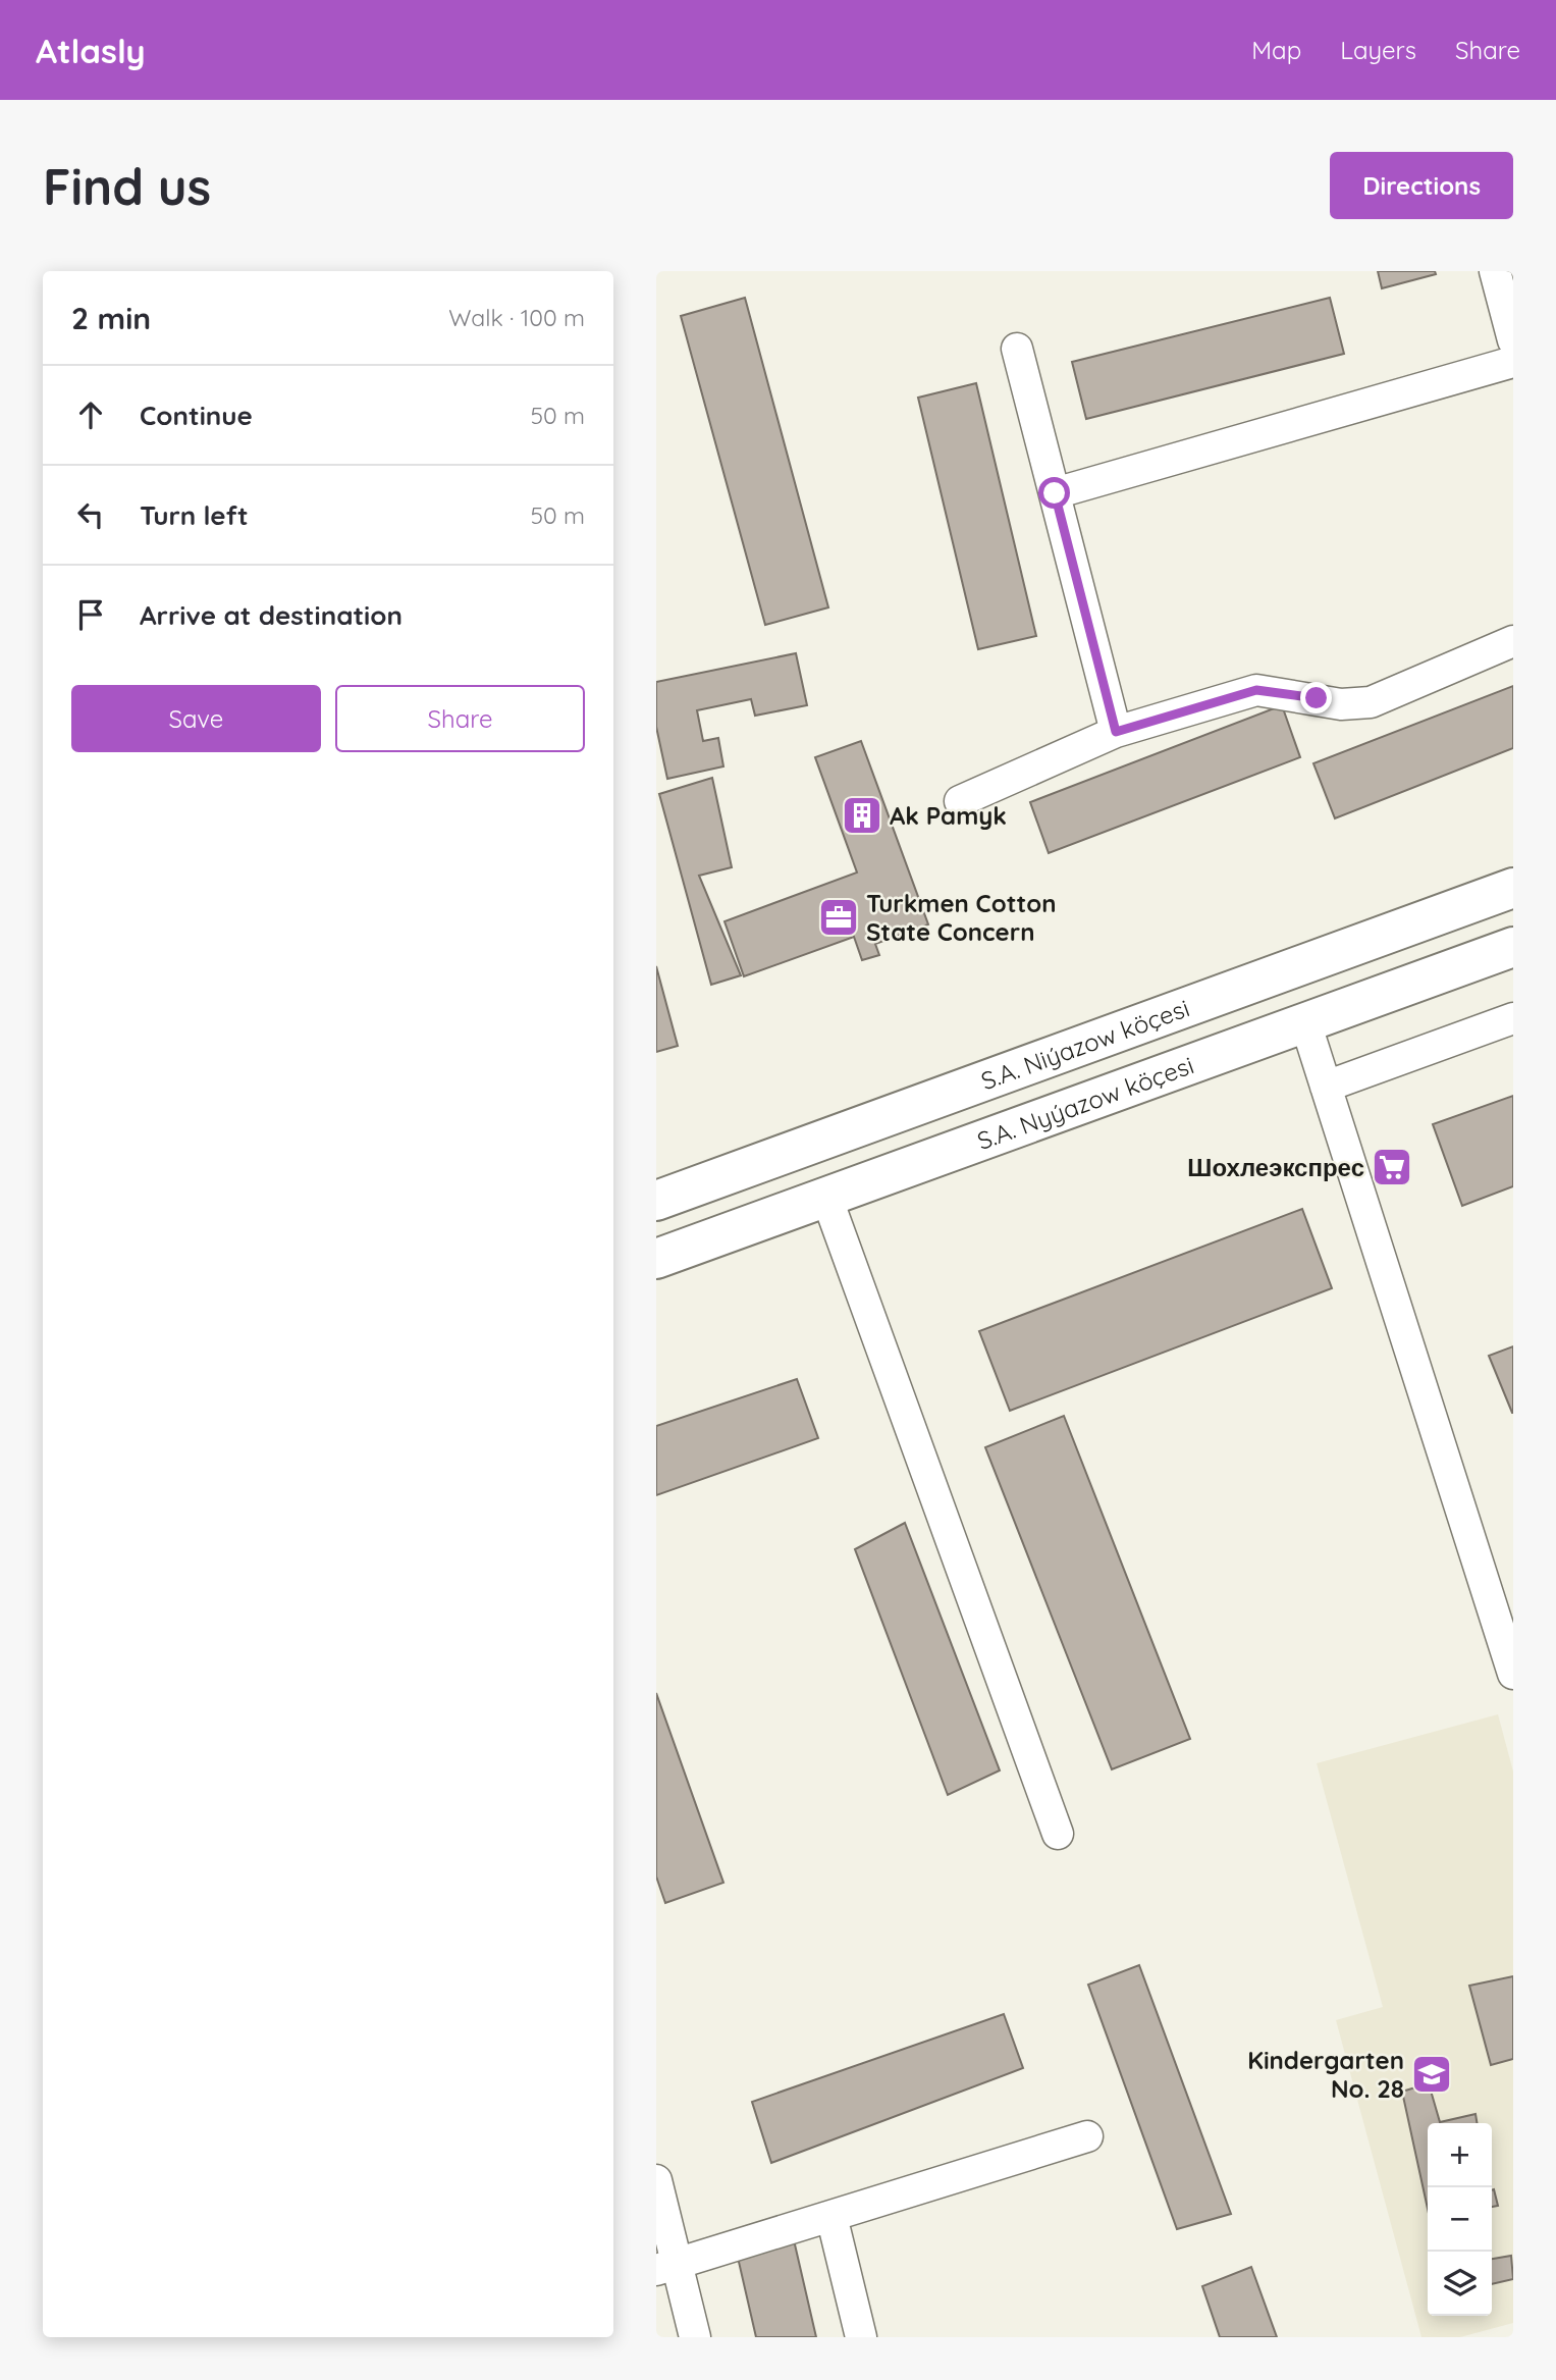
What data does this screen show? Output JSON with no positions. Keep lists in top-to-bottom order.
{
  "streets": {
    "main road": ["S.A. Niýazow köçesi", "S.A. Nyýazow köçesi"]
  },
  "places": {
    "building": ["Ak Pamyk"],
    "office": ["Turkmen Cotton State Concern"],
    "supermarket": ["Шохлеэкспрес"],
    "school or university": ["Kindergarten No. 28"]
  },
  "page": {
    "header": "Atlasly",
    "nav": ["Map", "Layers", "Share"],
    "buttons": [
      "Directions",
      ["Save", "Share"]
    ],
    "title": "Find us",
    "heading": ["2 min", "Walk · 100 m"],
    "list": [
      ["Continue", "50 m"],
      ["Turn left", "50 m"],
      "Arrive at destination"
    ],
    "map_buttons": ["+", "−"]
  }
}
